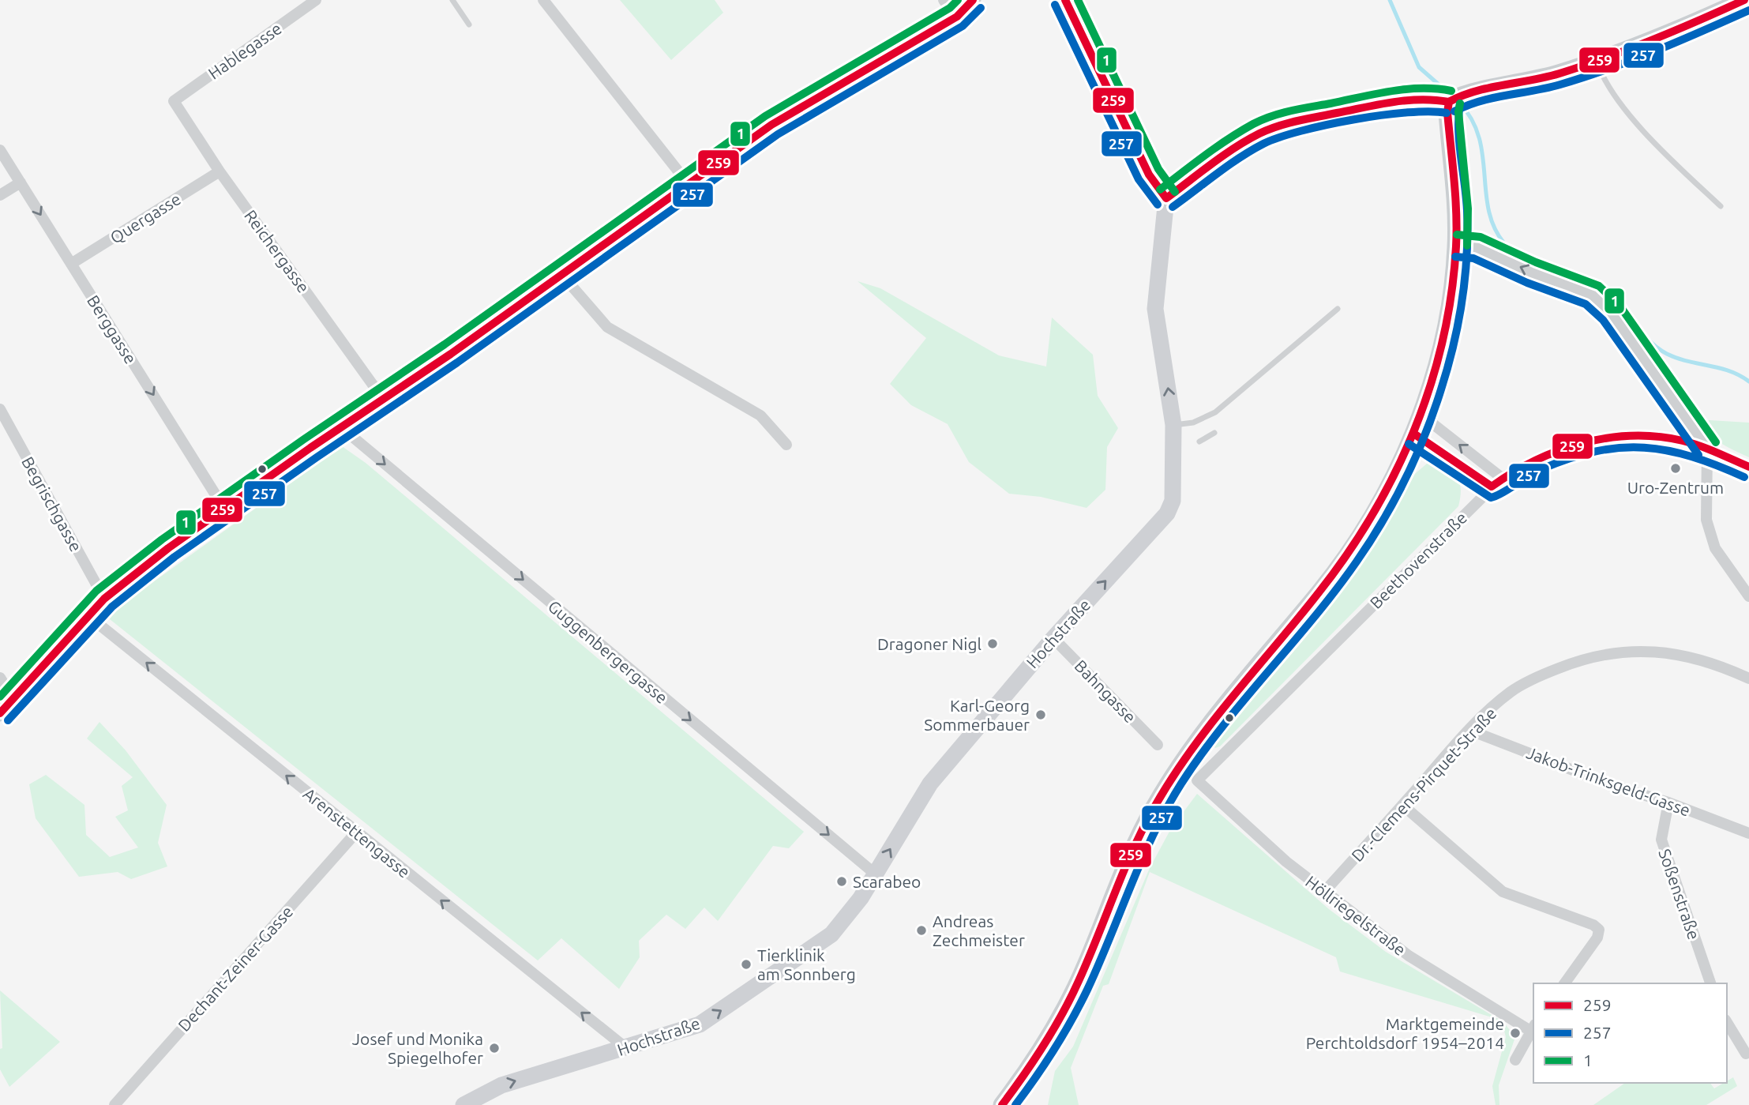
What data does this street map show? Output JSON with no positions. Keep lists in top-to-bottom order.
{
  "streets": {
    "main road": ["Hochstraße"],
    "street": [
      "Hablegasse",
      "Quergasse",
      "Reichergasse",
      "Berggasse",
      "Begrischgasse",
      "Beethovenstraße",
      "Guggenbergergasse",
      "Bahngasse",
      "Jakob-Trinksgeld-Gasse",
      "Dr.-Clemens-Pirquet-Straße",
      "Arenstettengasse",
      "Soßenstraße",
      "Höllriegelstraße",
      "Dechant-Zeiner-Gasse"
    ]
  },
  "crossings": [
    ["Hablegasse", "Reichergasse"],
    ["Quergasse", "Reichergasse"],
    ["Quergasse", "Berggasse"],
    ["Beethovenstraße", "Höllriegelstraße"],
    ["Hochstraße", "Guggenbergergasse"],
    ["Hochstraße", "Bahngasse"],
    ["Hochstraße", "Arenstettengasse"],
    ["Jakob-Trinksgeld-Gasse", "Dr.-Clemens-Pirquet-Straße"],
    ["Jakob-Trinksgeld-Gasse", "Soßenstraße"],
    ["Dr.-Clemens-Pirquet-Straße", "Höllriegelstraße"],
    ["Arenstettengasse", "Dechant-Zeiner-Gasse"]
  ],
  "one_way": [
    "Berggasse",
    "Hochstraße",
    "Guggenbergergasse",
    "Arenstettengasse"
  ],
  "places": [
    "Uro-Zentrum",
    "Dragoner Nigl",
    "Karl-Georg Sommerbauer",
    "Scarabeo",
    "Andreas Zechmeister",
    "Tierklinik am Sonnberg",
    "Marktgemeinde Perchtoldsdorf 1954–2014",
    "Josef und Monika Spiegelhofer"
  ],
  "lines": ["transit line 259", "transit line 1", "transit line 257"],
  "legend": ["259", "257", "1"]
}
